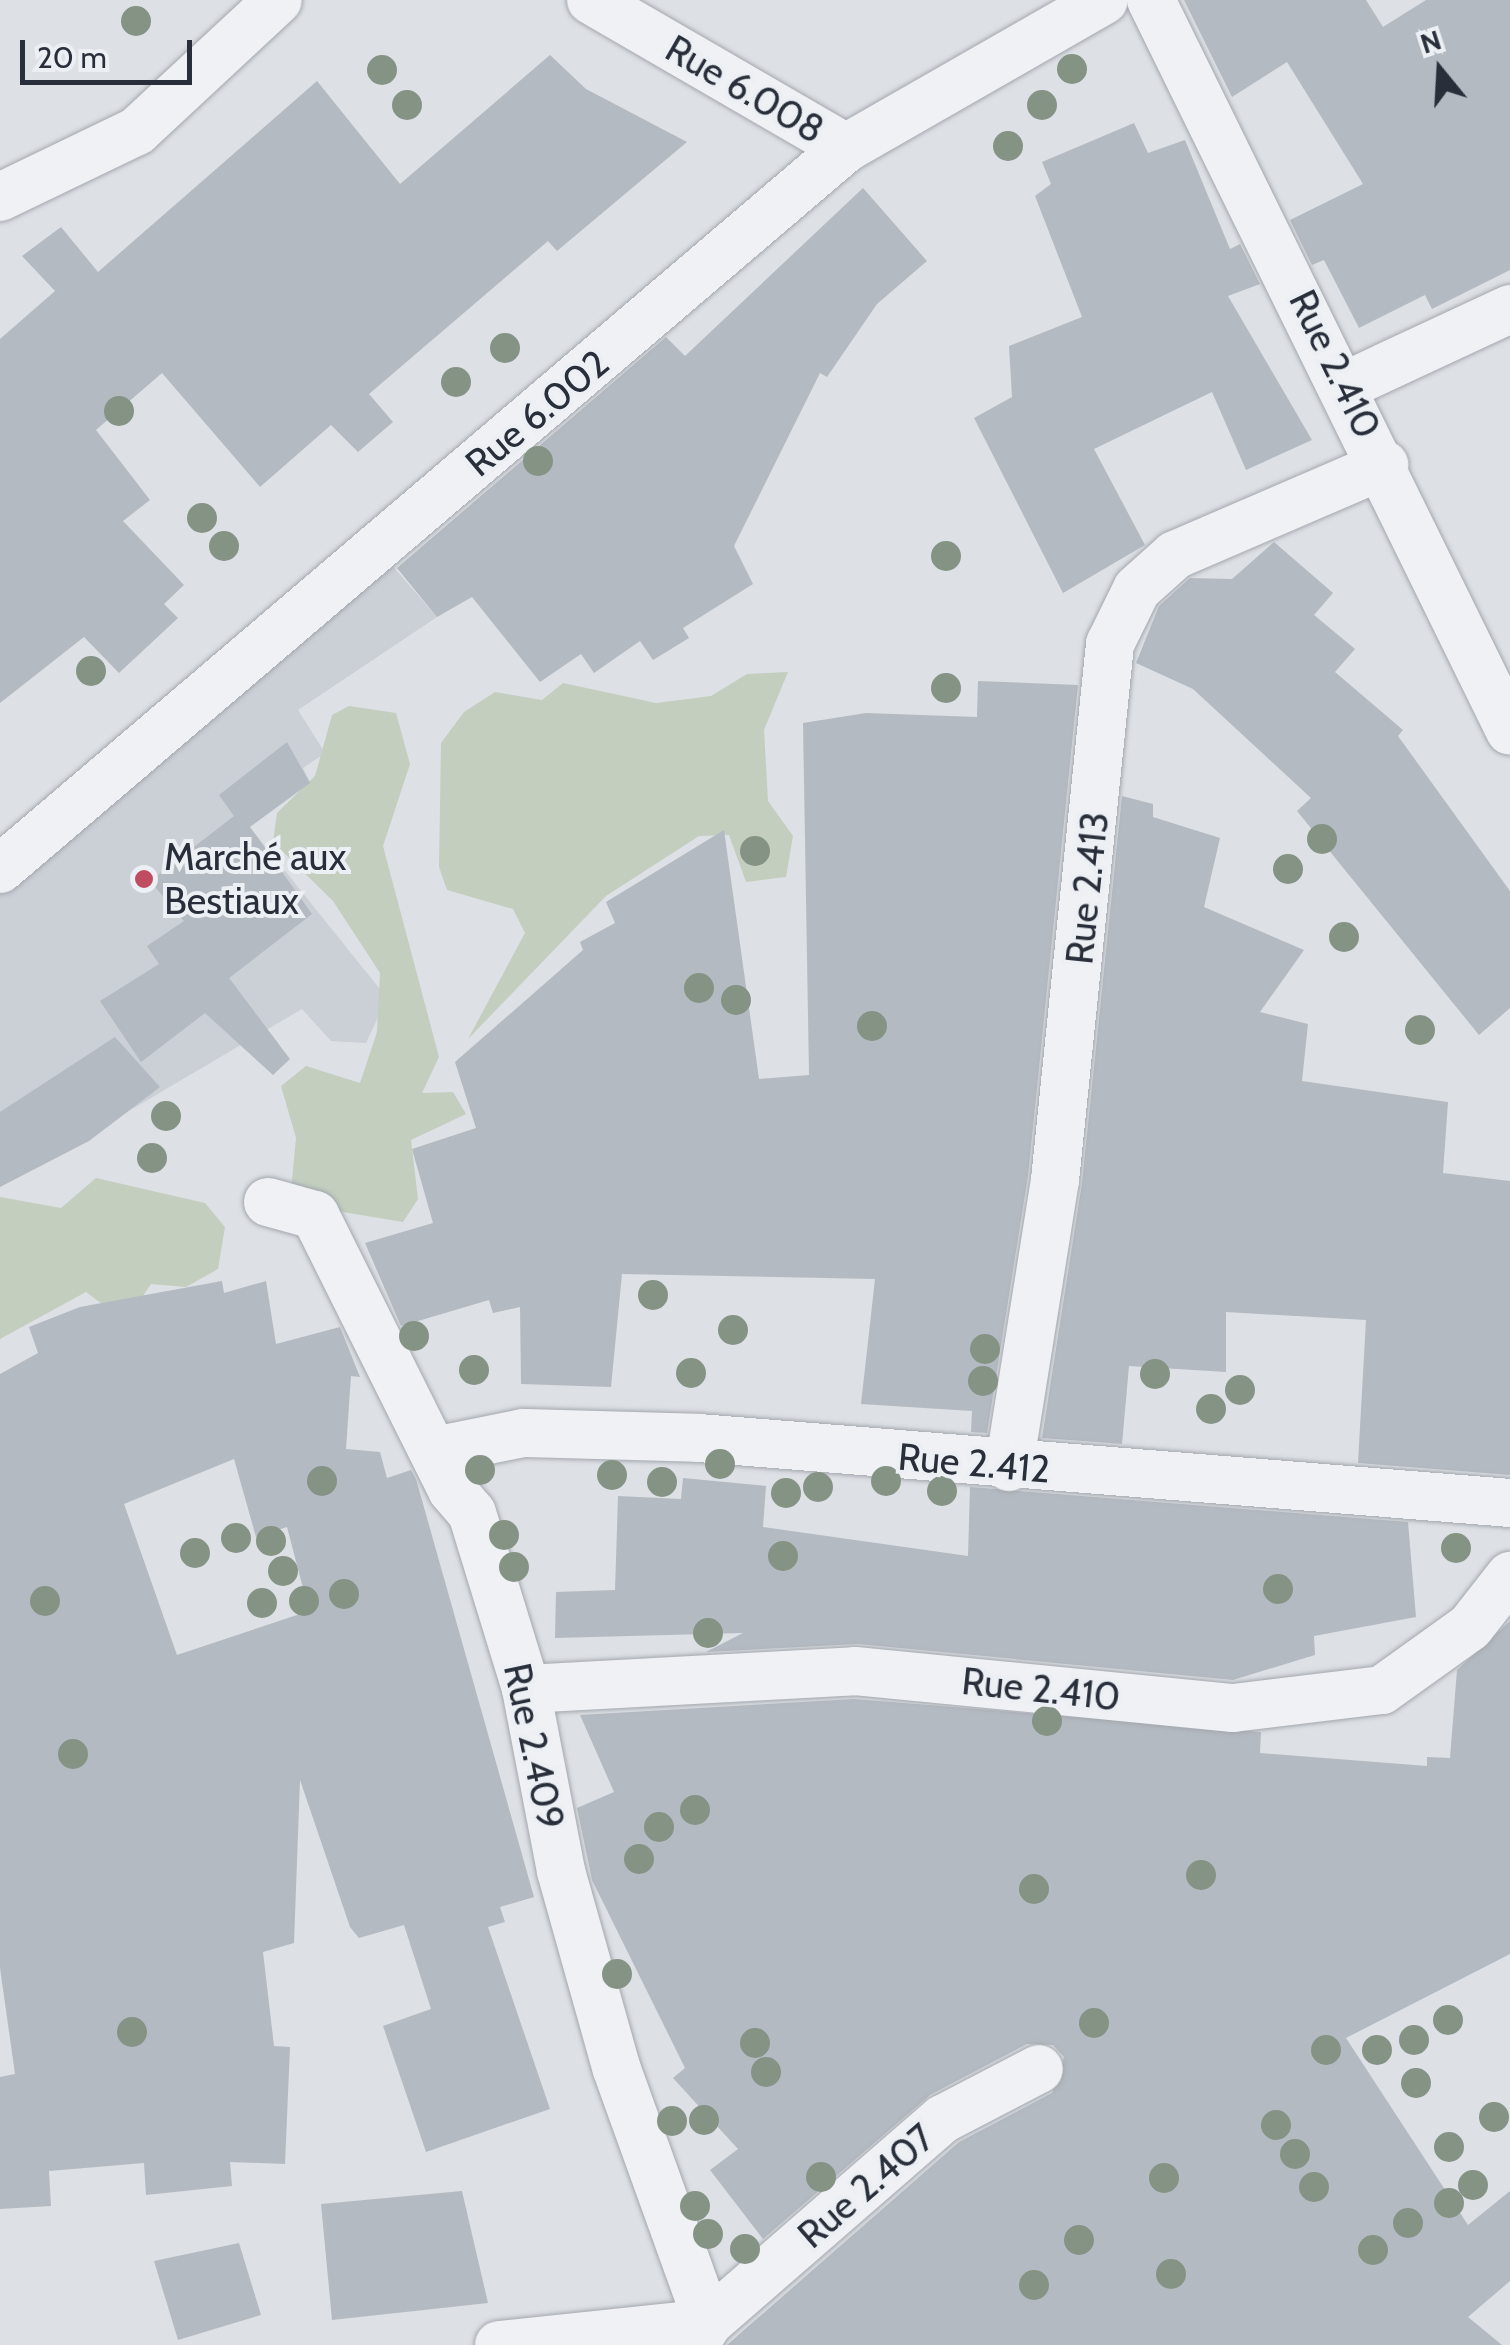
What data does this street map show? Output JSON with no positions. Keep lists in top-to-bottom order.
{
  "streets": {
    "street": [
      "Rue 6.008",
      "Rue 2.410",
      "Rue 6.002",
      "Rue 2.413",
      "Rue 2.412",
      "Rue 2.409",
      "Rue 2.407"
    ]
  },
  "crossings": [
    ["Rue 6.008", "Rue 6.002"],
    ["Rue 2.410", "Rue 2.413"],
    ["Rue 2.410", "Rue 2.409"],
    ["Rue 2.413", "Rue 2.412"],
    ["Rue 2.412", "Rue 2.409"],
    ["Rue 2.409", "Rue 2.407"]
  ],
  "places": ["Marché aux Bestiaux"],
  "scale_bar": "20 m",
  "north": "top"
}
